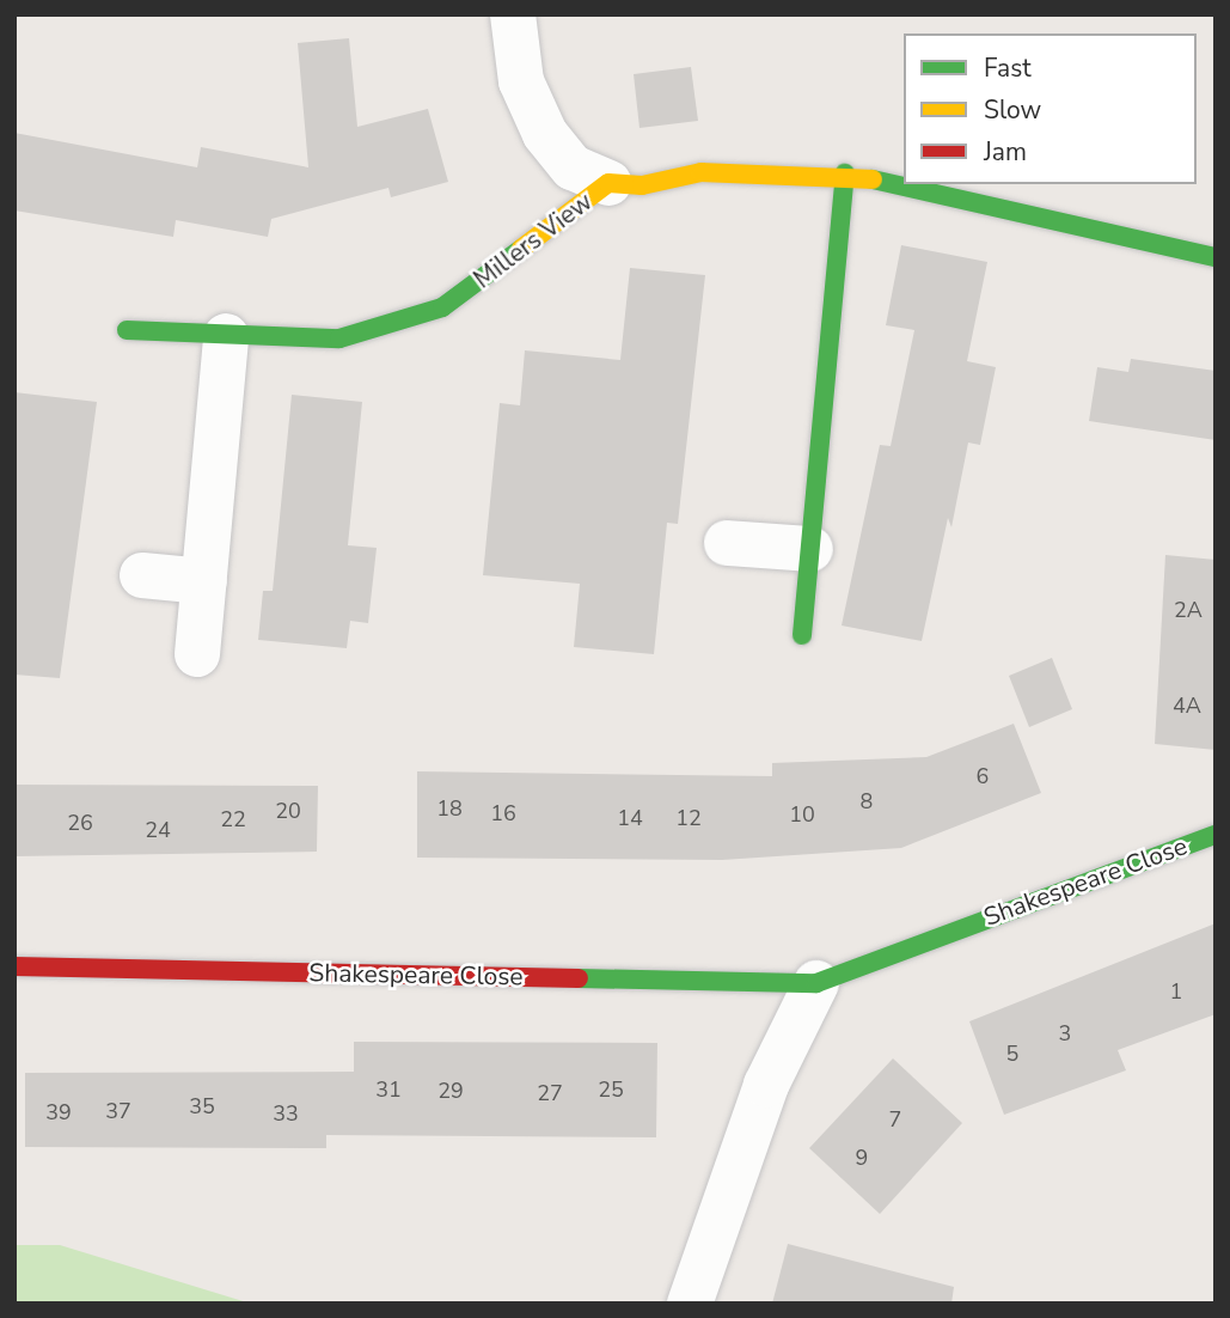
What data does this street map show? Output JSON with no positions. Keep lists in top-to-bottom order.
{
  "streets": {
    "street": ["Millers View", "Shakespeare Close"]
  },
  "house_numbers": [
    "2A",
    "4A",
    "6",
    "8",
    "18",
    "20",
    "16",
    "10",
    "14",
    "12",
    "22",
    "26",
    "24",
    "1",
    "3",
    "5",
    "31",
    "25",
    "29",
    "27",
    "35",
    "37",
    "39",
    "33",
    "7",
    "9"
  ],
  "legend": ["Fast", "Slow", "Jam"]
}
